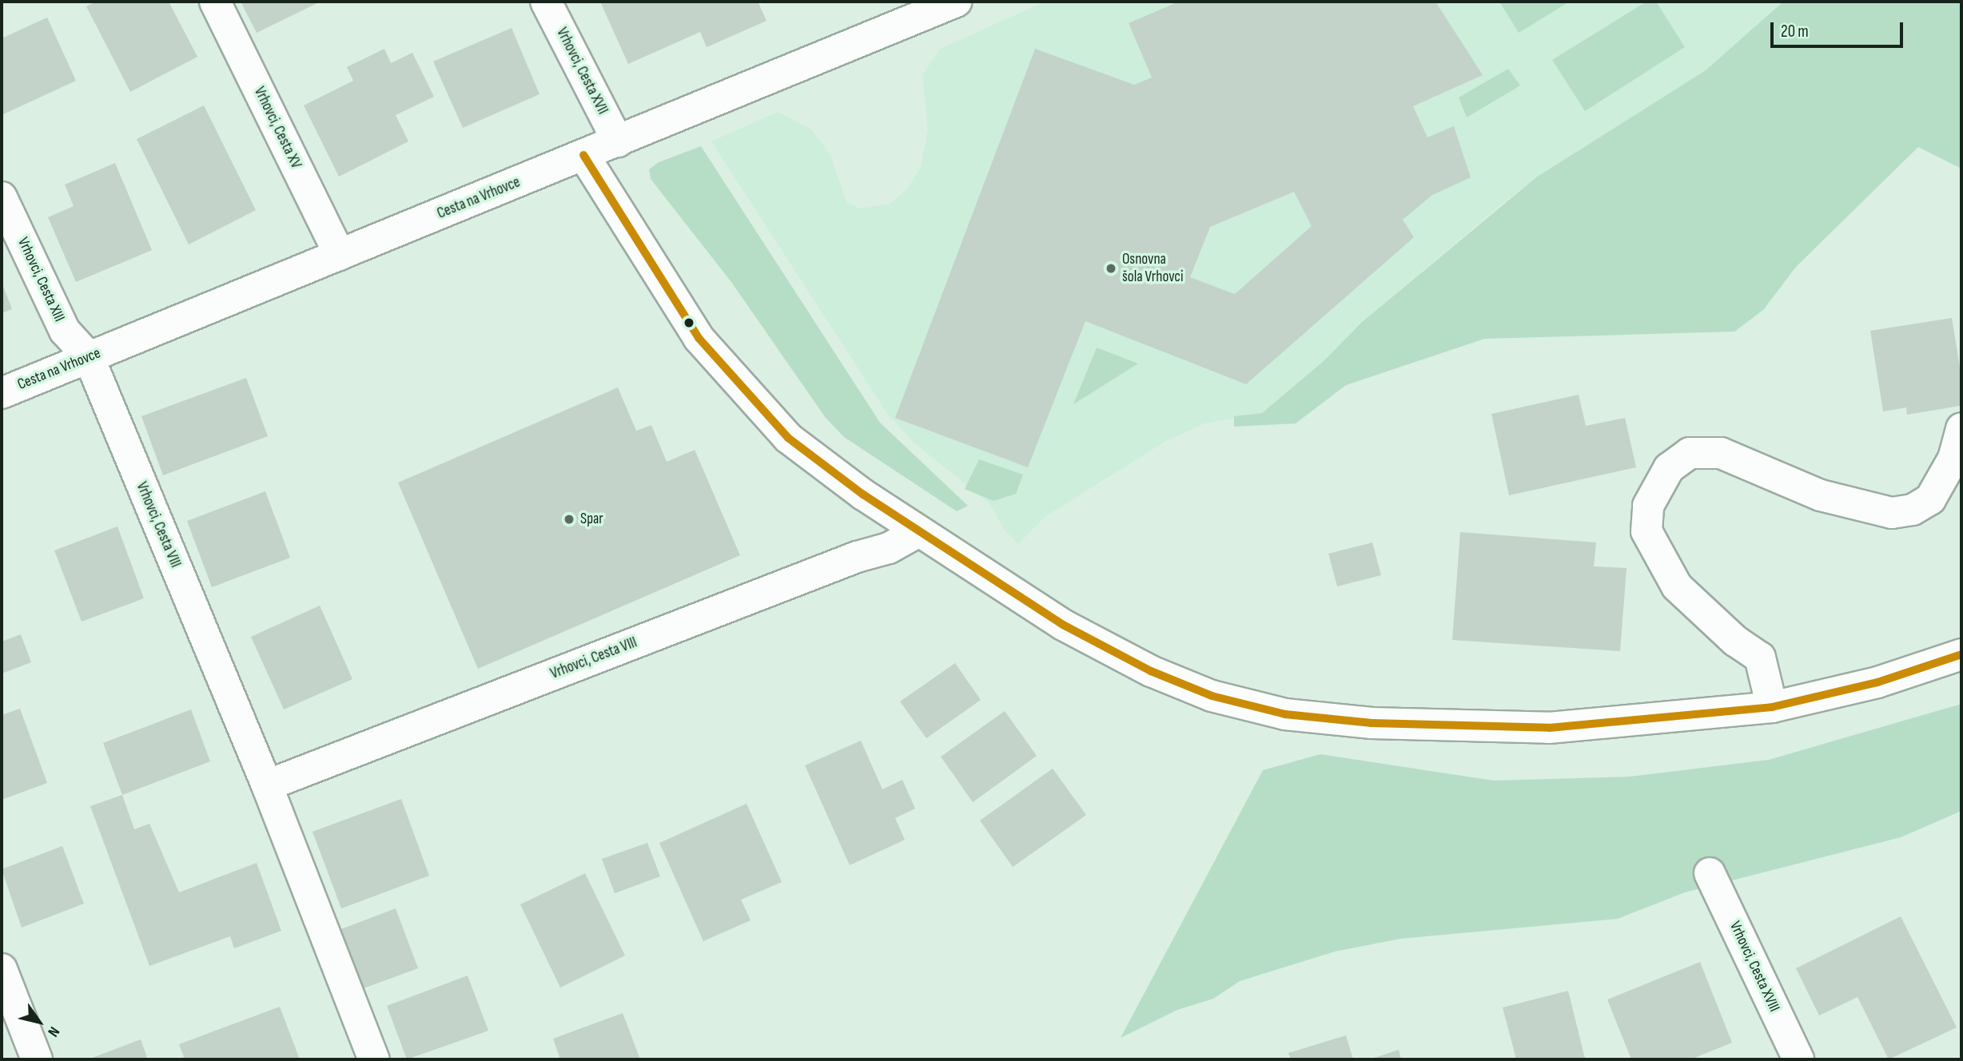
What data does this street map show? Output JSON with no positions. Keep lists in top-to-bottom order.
{
  "streets": {
    "street": [
      "Vrhovci, Cesta XVII",
      "Vrhovci, Cesta XV",
      "Cesta na Vrhovce",
      "Vrhovci, Cesta XIII",
      "Vrhovci, Cesta VIII",
      "Vrhovci, Cesta XVIII"
    ]
  },
  "crossings": [
    ["Vrhovci, Cesta XVII", "Cesta na Vrhovce"],
    ["Vrhovci, Cesta XV", "Cesta na Vrhovce"],
    ["Cesta na Vrhovce", "Vrhovci, Cesta XIII"],
    ["Cesta na Vrhovce", "Vrhovci, Cesta VIII"],
    ["Vrhovci, Cesta XIII", "Vrhovci, Cesta VIII"]
  ],
  "places": ["Osnovna šola Vrhovci", "Spar"],
  "scale_bar": "20 m",
  "north": "bottom right"
}
